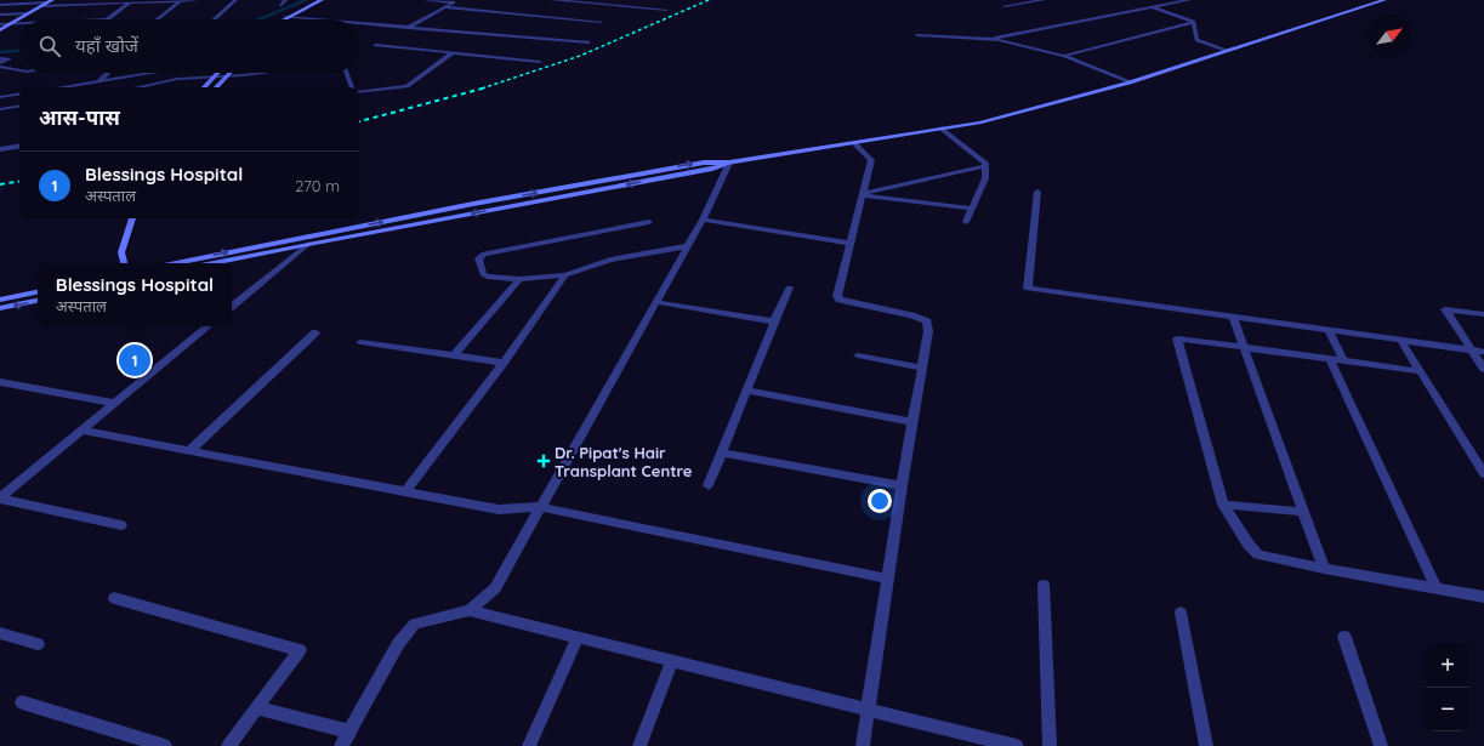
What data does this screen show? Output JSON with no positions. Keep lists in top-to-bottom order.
{
  "places": {
    "health": ["Dr. Pipat's Hair Transplant Centre"]
  },
  "north": "top right",
  "page": {
    "search": "यहाँ खोजें",
    "heading": "आस-पास",
    "list": [
      {
        "mark": "1",
        "name": "Blessings Hospital",
        "note": "अस्पताल",
        "value": "270 m"
      }
    ],
    "popup": ["Blessings Hospital", "अस्पताल"],
    "pins": "1",
    "map_buttons": ["+", "−"]
  }
}
